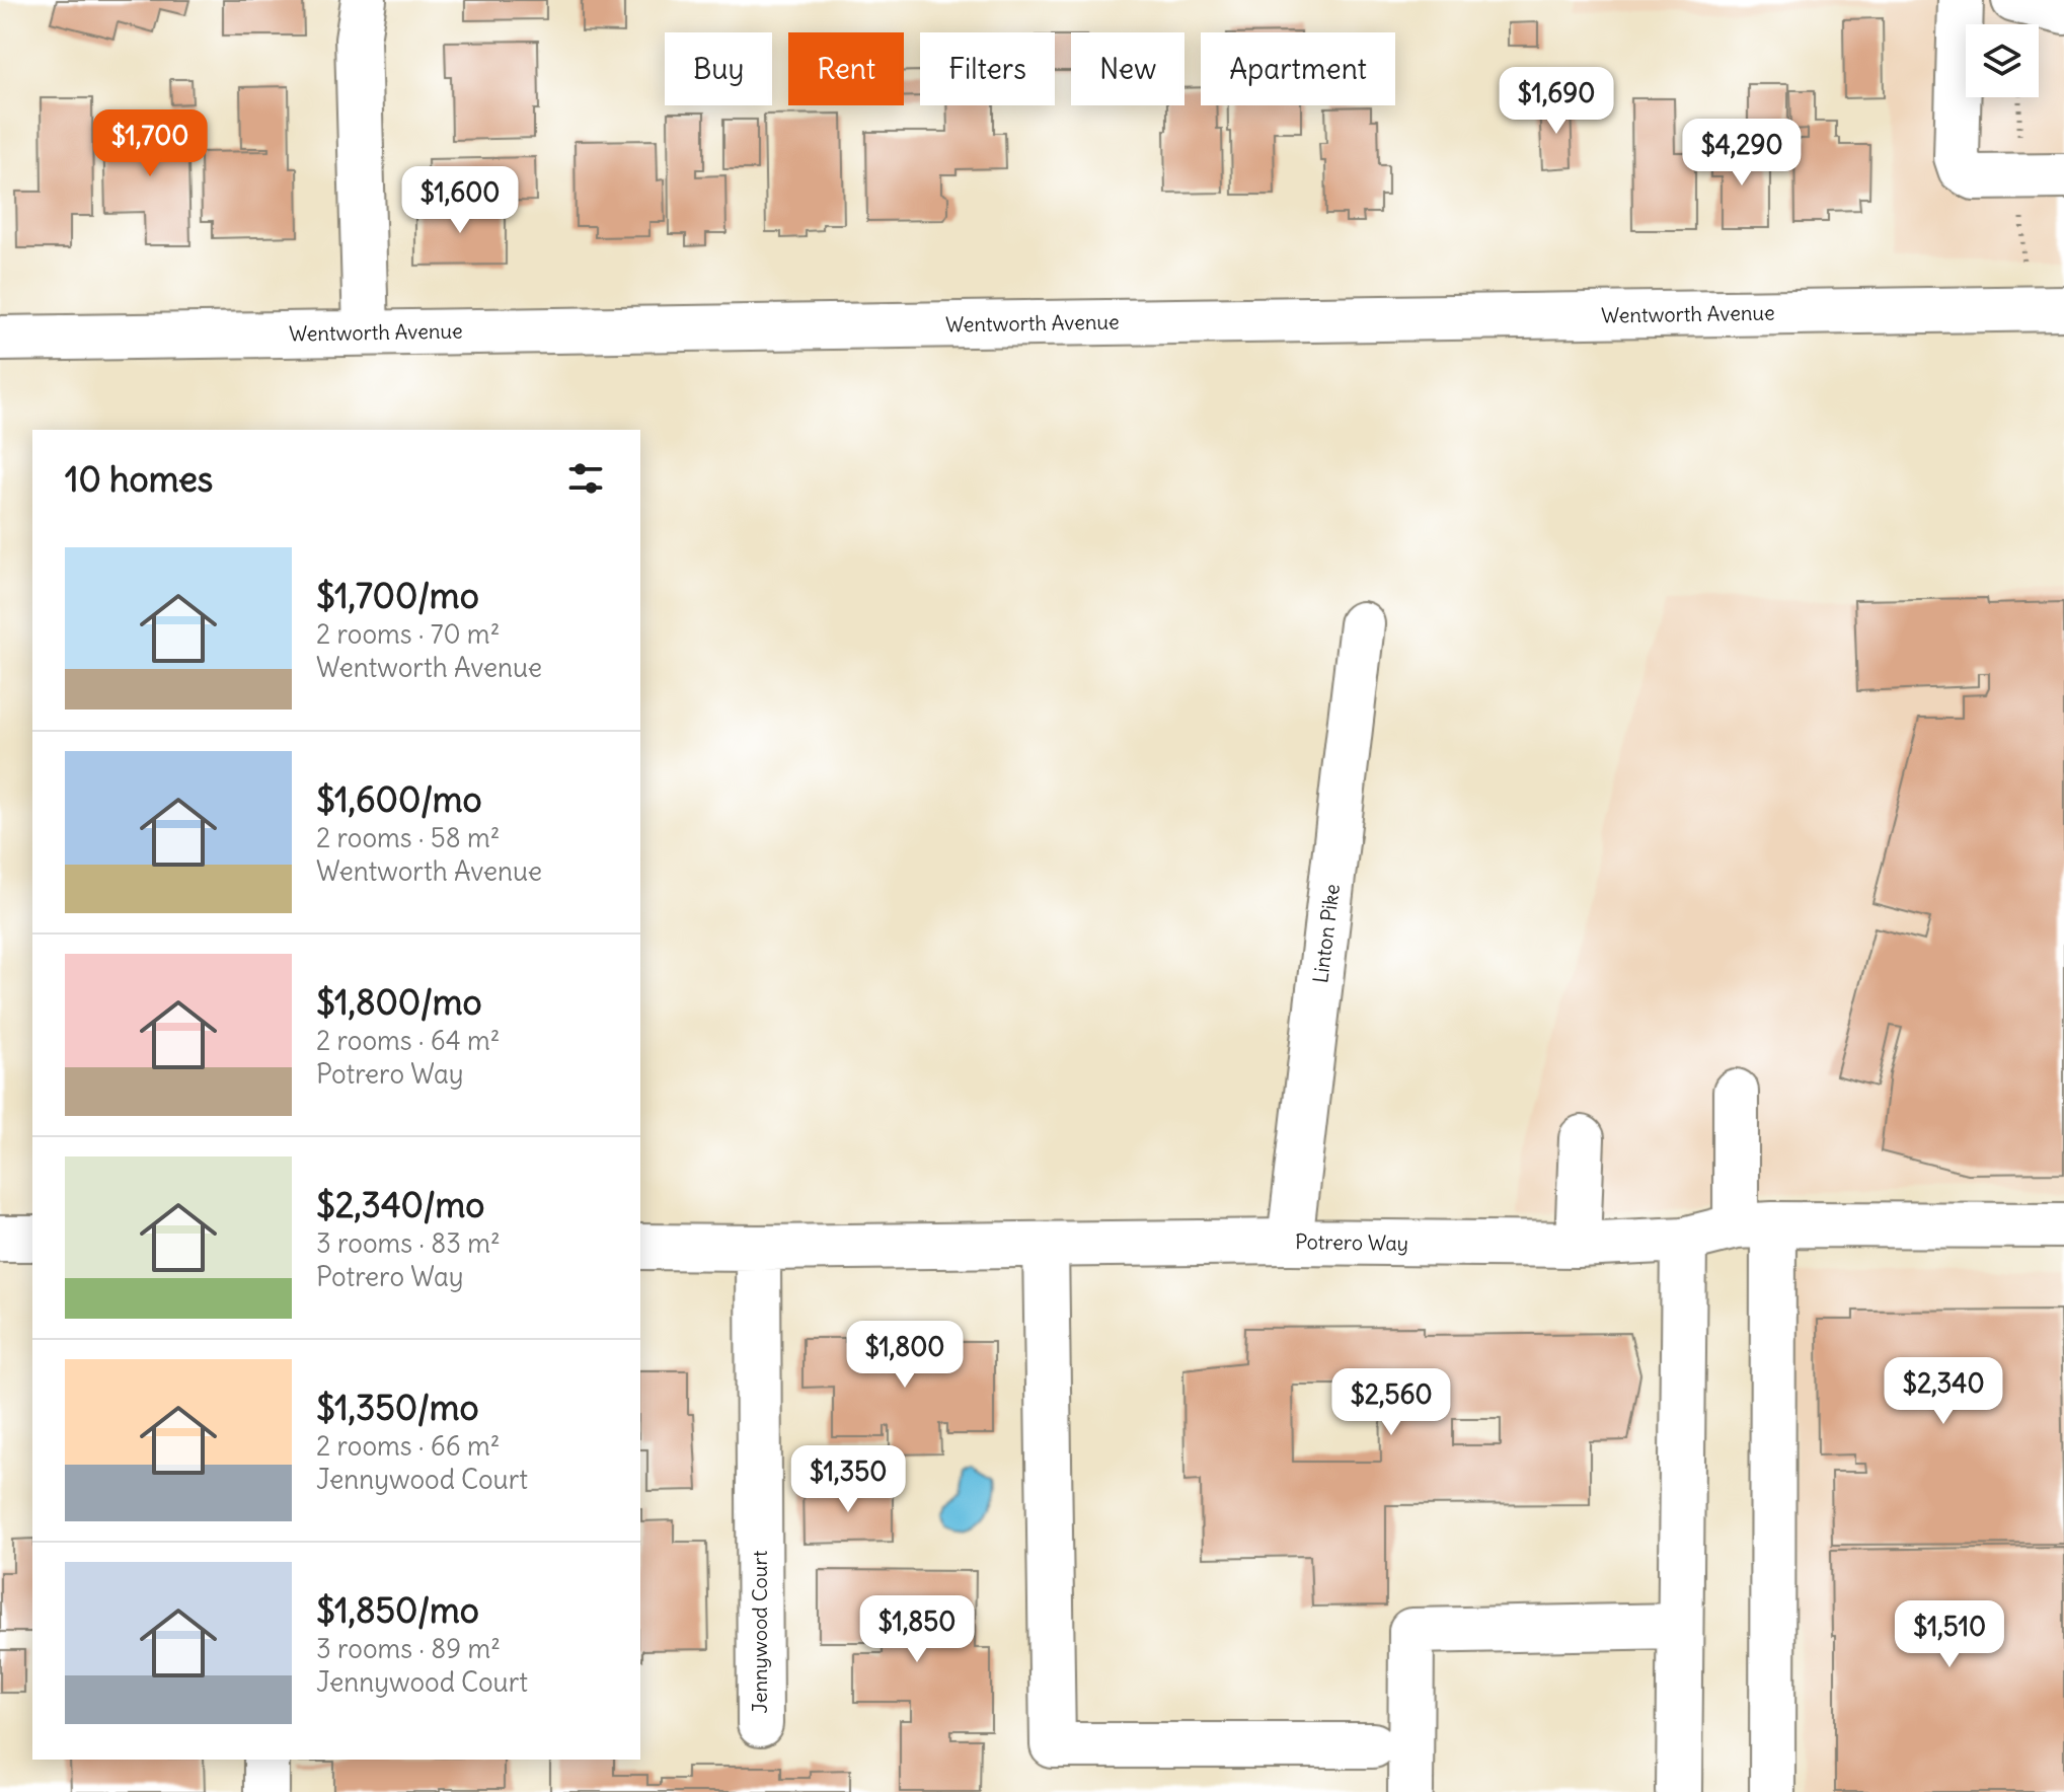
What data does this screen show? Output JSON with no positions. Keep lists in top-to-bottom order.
{
  "streets": {
    "street": [
      "Wentworth Avenue",
      "Linton Pike",
      "Potrero Way",
      "Jennywood Court"
    ]
  },
  "crossings": [
    ["Linton Pike", "Potrero Way"],
    ["Potrero Way", "Jennywood Court"]
  ],
  "page": {
    "chip": [
      "Buy",
      "Rent",
      "Filters",
      "New",
      "Apartment"
    ],
    "price": [
      "$1,690",
      "$1,700",
      "$4,290",
      "$1,600",
      "$1,800",
      "$2,340",
      "$2,560",
      "$1,350",
      "$1,850",
      "$1,510"
    ],
    "heading": "10 homes",
    "list": [
      {
        "name": "$1,700/mo",
        "note": "2 rooms · 70 m² · Wentworth Avenue"
      },
      {
        "name": "$1,600/mo",
        "note": "2 rooms · 58 m² · Wentworth Avenue"
      },
      {
        "name": "$1,800/mo",
        "note": "2 rooms · 64 m² · Potrero Way"
      },
      {
        "name": "$2,340/mo",
        "note": "3 rooms · 83 m² · Potrero Way"
      },
      {
        "name": "$1,350/mo",
        "note": "2 rooms · 66 m² · Jennywood Court"
      },
      {
        "name": "$1,850/mo",
        "note": "3 rooms · 89 m² · Jennywood Court"
      }
    ]
  }
}
